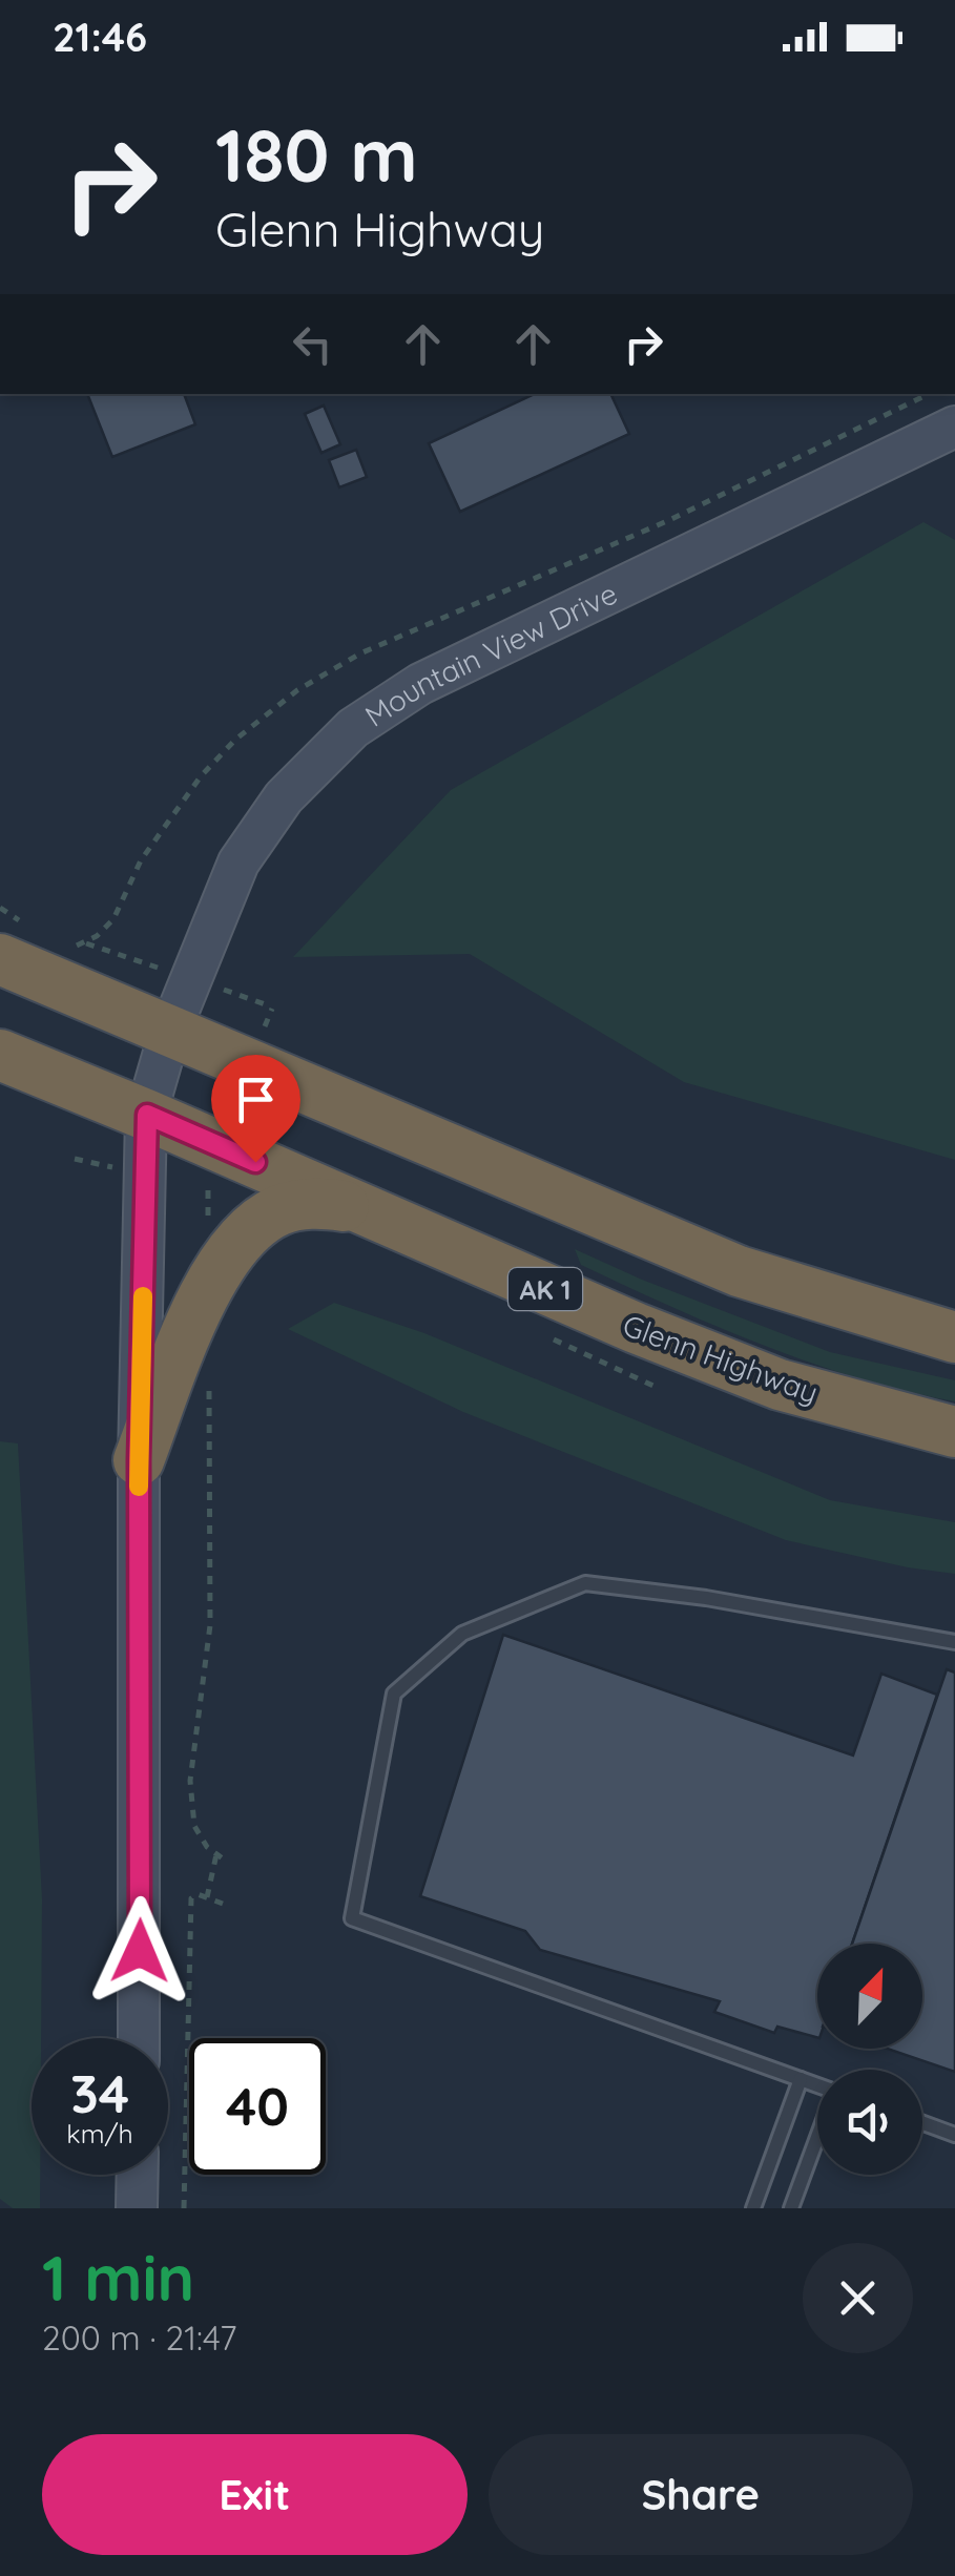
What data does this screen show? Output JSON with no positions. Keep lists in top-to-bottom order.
{
  "streets": {
    "highway": ["AK 1", "Glenn Highway"],
    "street": ["Mountain View Drive"]
  },
  "crossings": [
    ["Mountain View Drive", "AK 1"],
    ["Mountain View Drive", "Glenn Highway"],
    ["AK 1", "Glenn Highway"]
  ],
  "north": "top right",
  "page": {
    "status": "21:46",
    "turn": ["180 m", "Glenn Highway"],
    "speed": "34 km/h",
    "limit": "40",
    "heading": ["1 min", "200 m · 21:47"],
    "buttons": ["Exit", "Share"]
  }
}
